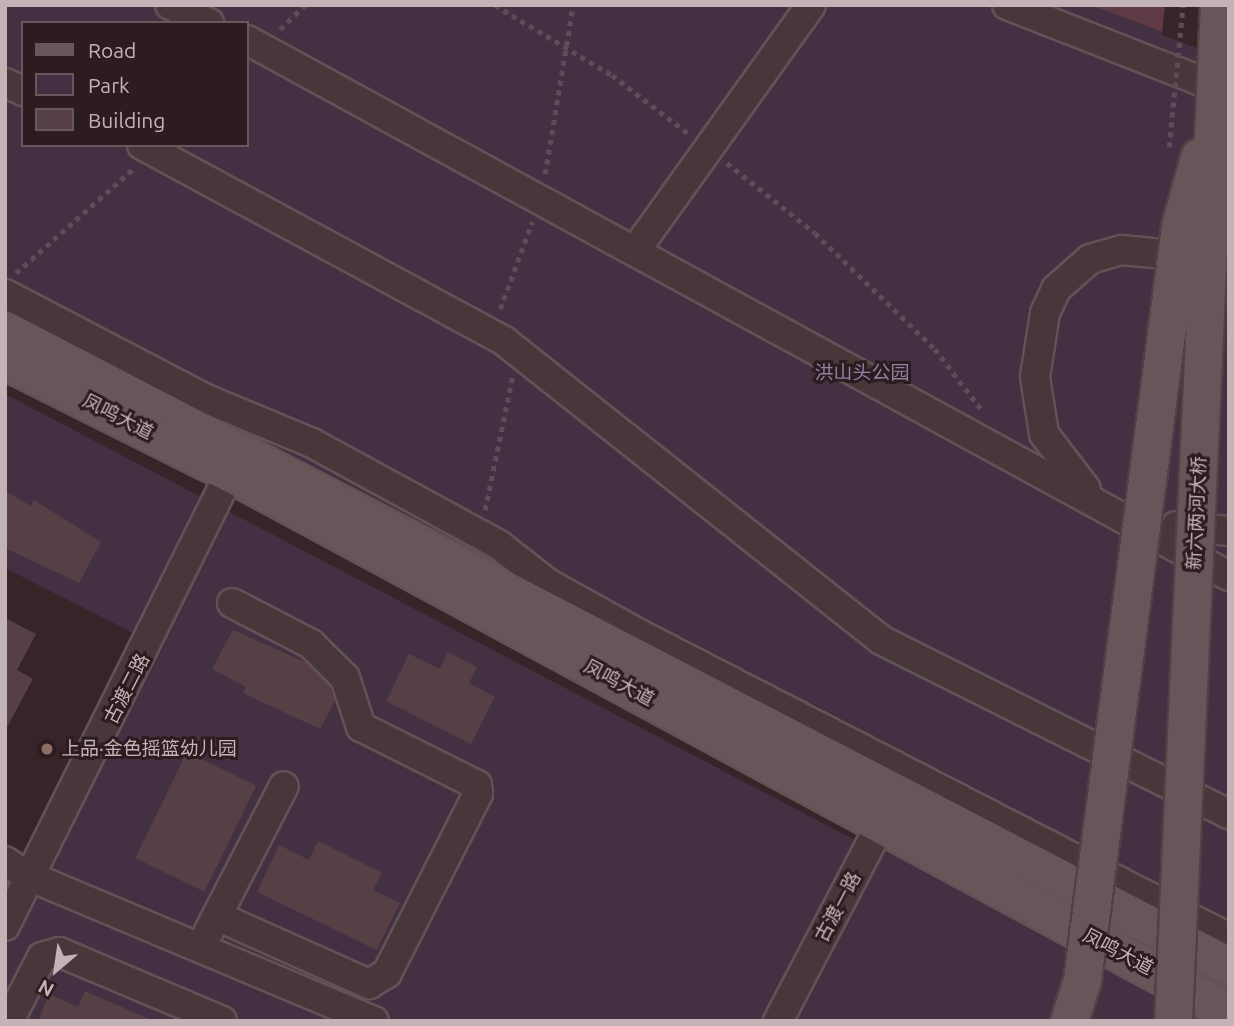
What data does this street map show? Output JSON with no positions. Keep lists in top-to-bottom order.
{
  "streets": {
    "main road": ["凤鸣大道", "新六两河大桥"],
    "street": ["古渡二路", "古渡一路"]
  },
  "crossings": [
    ["凤鸣大道", "古渡二路"],
    ["凤鸣大道", "古渡一路"]
  ],
  "parks": ["洪山头公园"],
  "places": ["上品·金色摇篮幼儿园"],
  "legend": ["Road", "Park", "Building"],
  "north": "bottom left"
}
